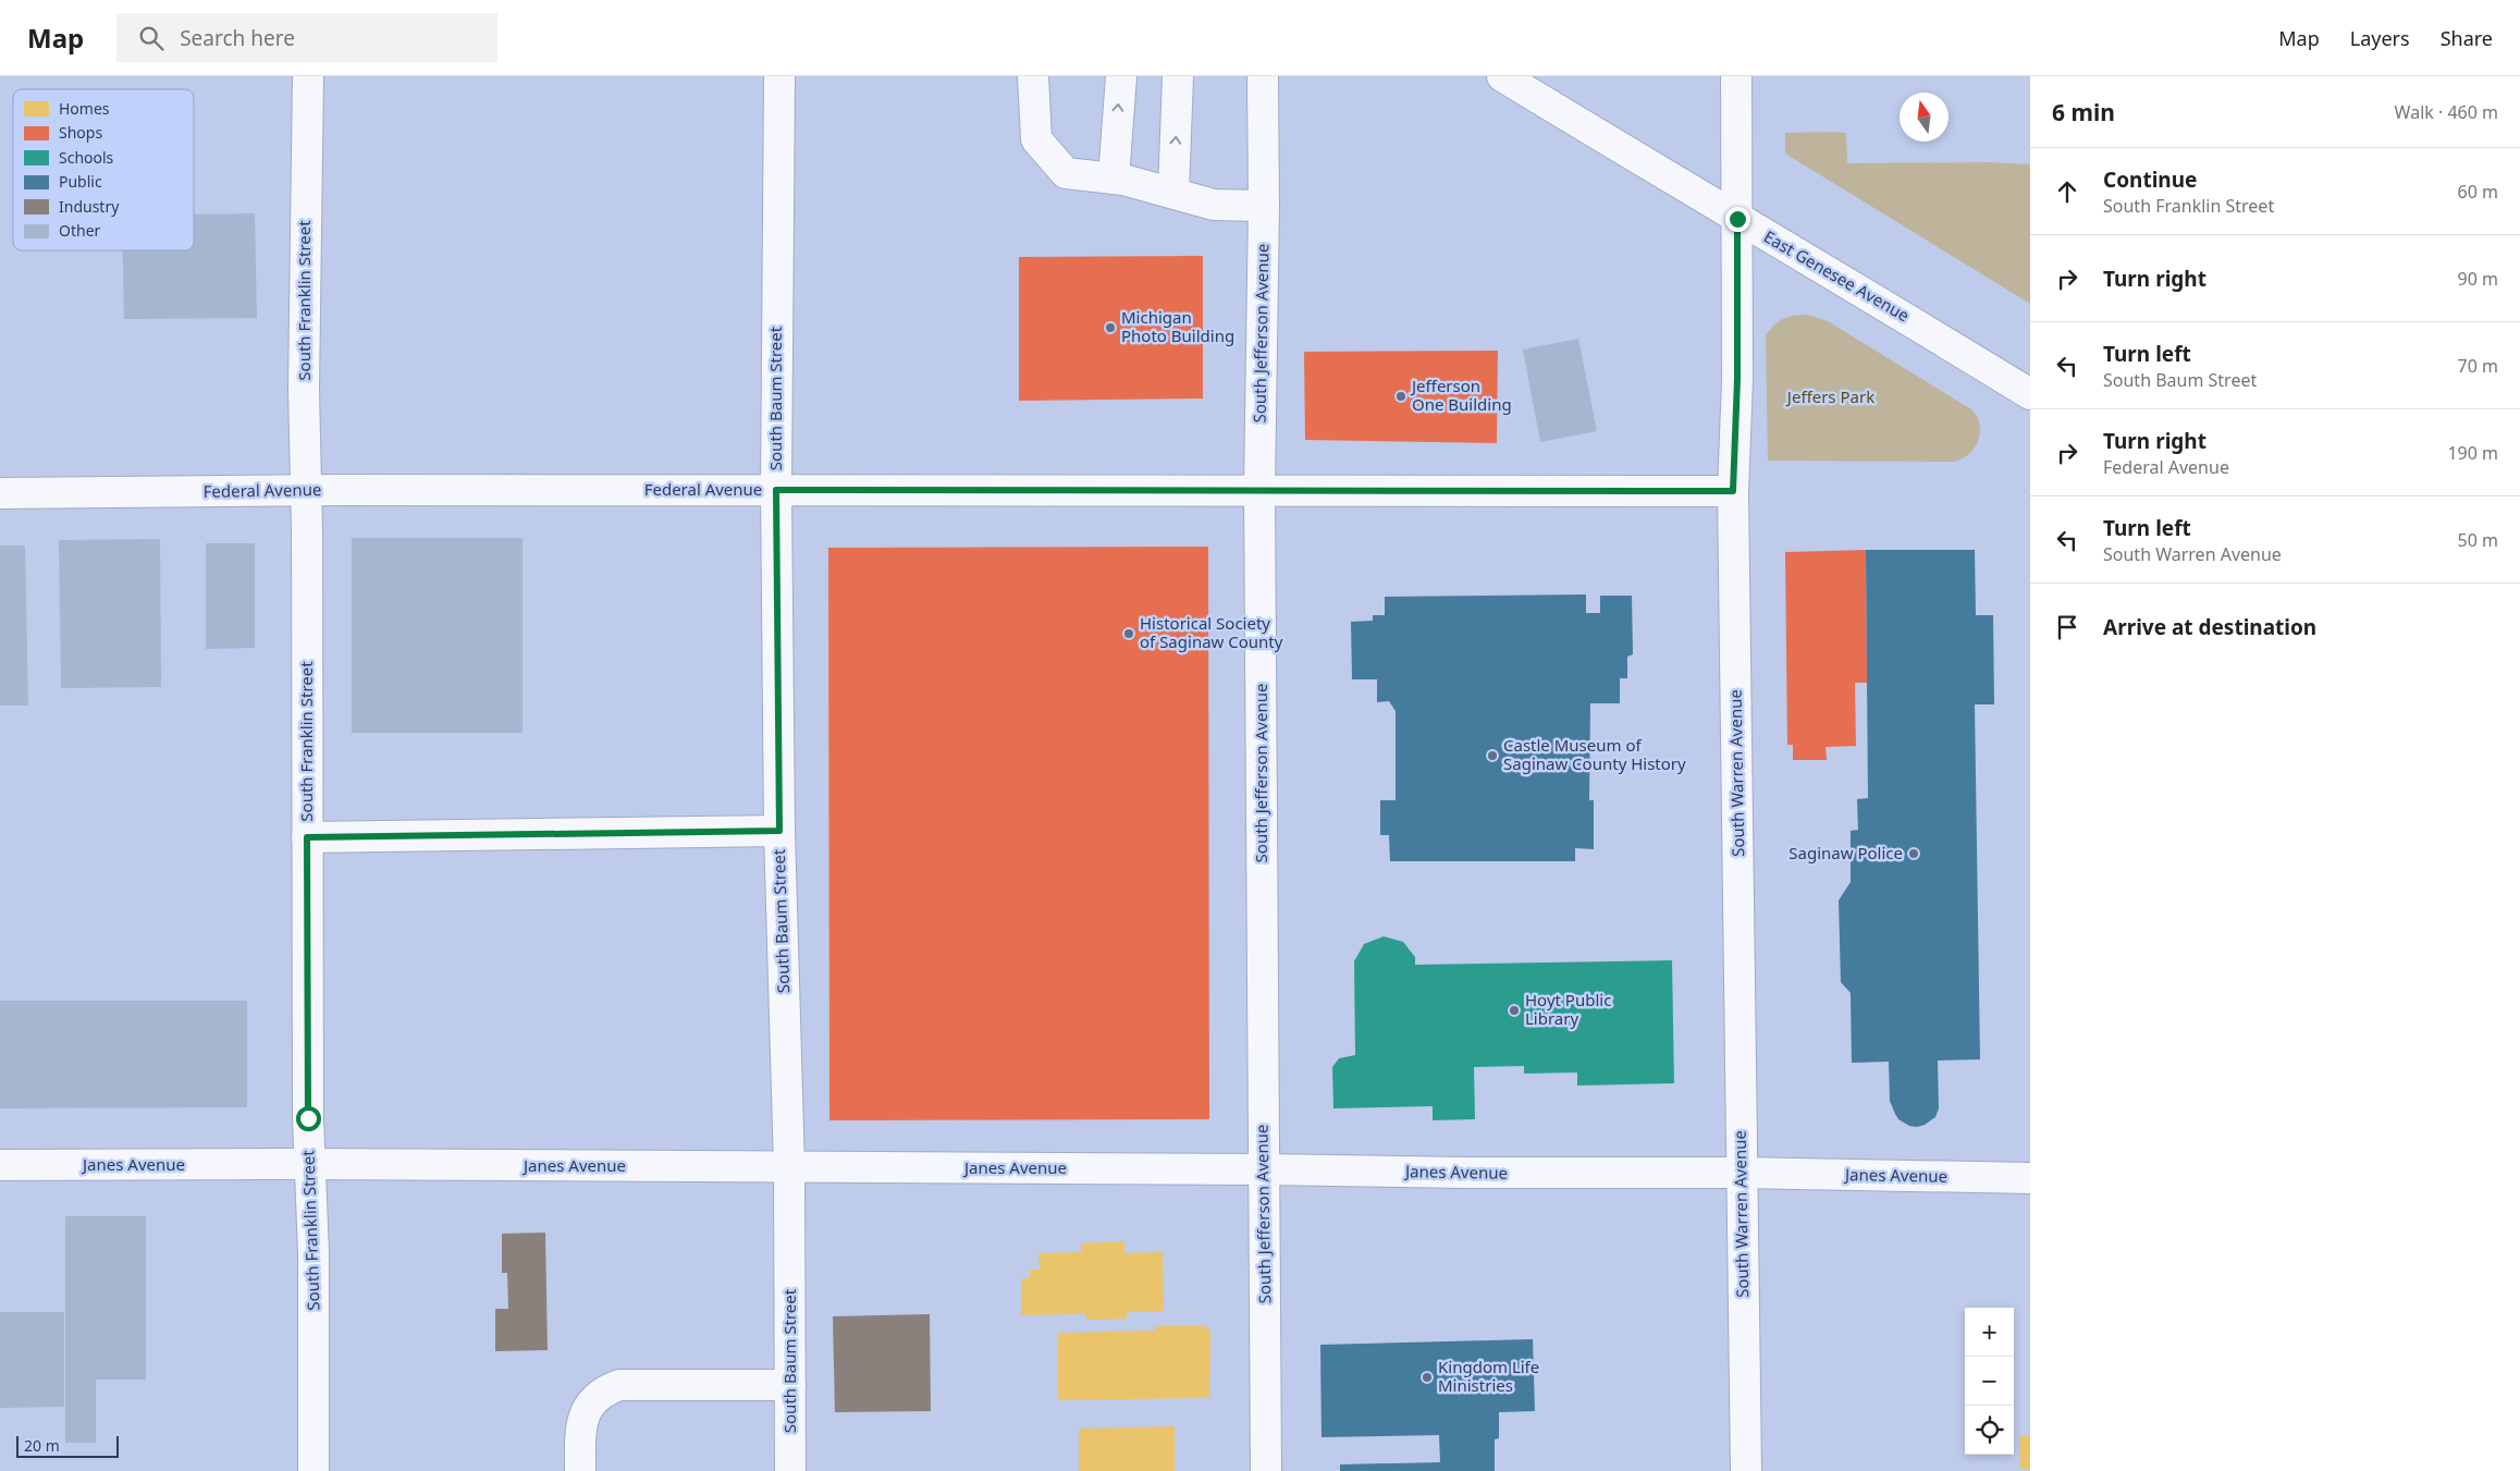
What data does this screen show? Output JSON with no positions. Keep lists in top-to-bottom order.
{
  "streets": {
    "street": [
      "East Genesee Avenue",
      "South Franklin Street",
      "South Jefferson Avenue",
      "South Baum Street",
      "Federal Avenue",
      "South Warren Avenue",
      "Janes Avenue"
    ]
  },
  "crossings": [
    ["East Genesee Avenue", "South Warren Avenue"],
    ["South Franklin Street", "Federal Avenue"],
    ["South Franklin Street", "Janes Avenue"],
    ["South Jefferson Avenue", "Federal Avenue"],
    ["South Jefferson Avenue", "Janes Avenue"],
    ["South Baum Street", "Federal Avenue"],
    ["South Baum Street", "Janes Avenue"],
    ["Federal Avenue", "South Warren Avenue"],
    ["South Warren Avenue", "Janes Avenue"]
  ],
  "parks": ["Jeffers Park"],
  "places": [
    "Michigan Photo Building",
    "Jefferson One Building",
    "Historical Society of Saginaw County",
    "Castle Museum of Saginaw County History",
    "Saginaw Police",
    "Hoyt Public Library",
    "Kingdom Life Ministries"
  ],
  "legend": [
    "Homes",
    "Shops",
    "Schools",
    "Public",
    "Industry",
    "Other"
  ],
  "scale_bar": "20 m",
  "north": "top",
  "page": {
    "header": "Map",
    "search": "Search here",
    "nav": ["Map", "Layers", "Share"],
    "heading": ["6 min", "Walk · 460 m"],
    "list": [
      ["Continue", "South Franklin Street", "60 m"],
      ["Turn right", "90 m"],
      ["Turn left", "South Baum Street", "70 m"],
      ["Turn right", "Federal Avenue", "190 m"],
      ["Turn left", "South Warren Avenue", "50 m"],
      "Arrive at destination"
    ],
    "map_buttons": ["+", "−"],
    "scale": "20 m"
  }
}
